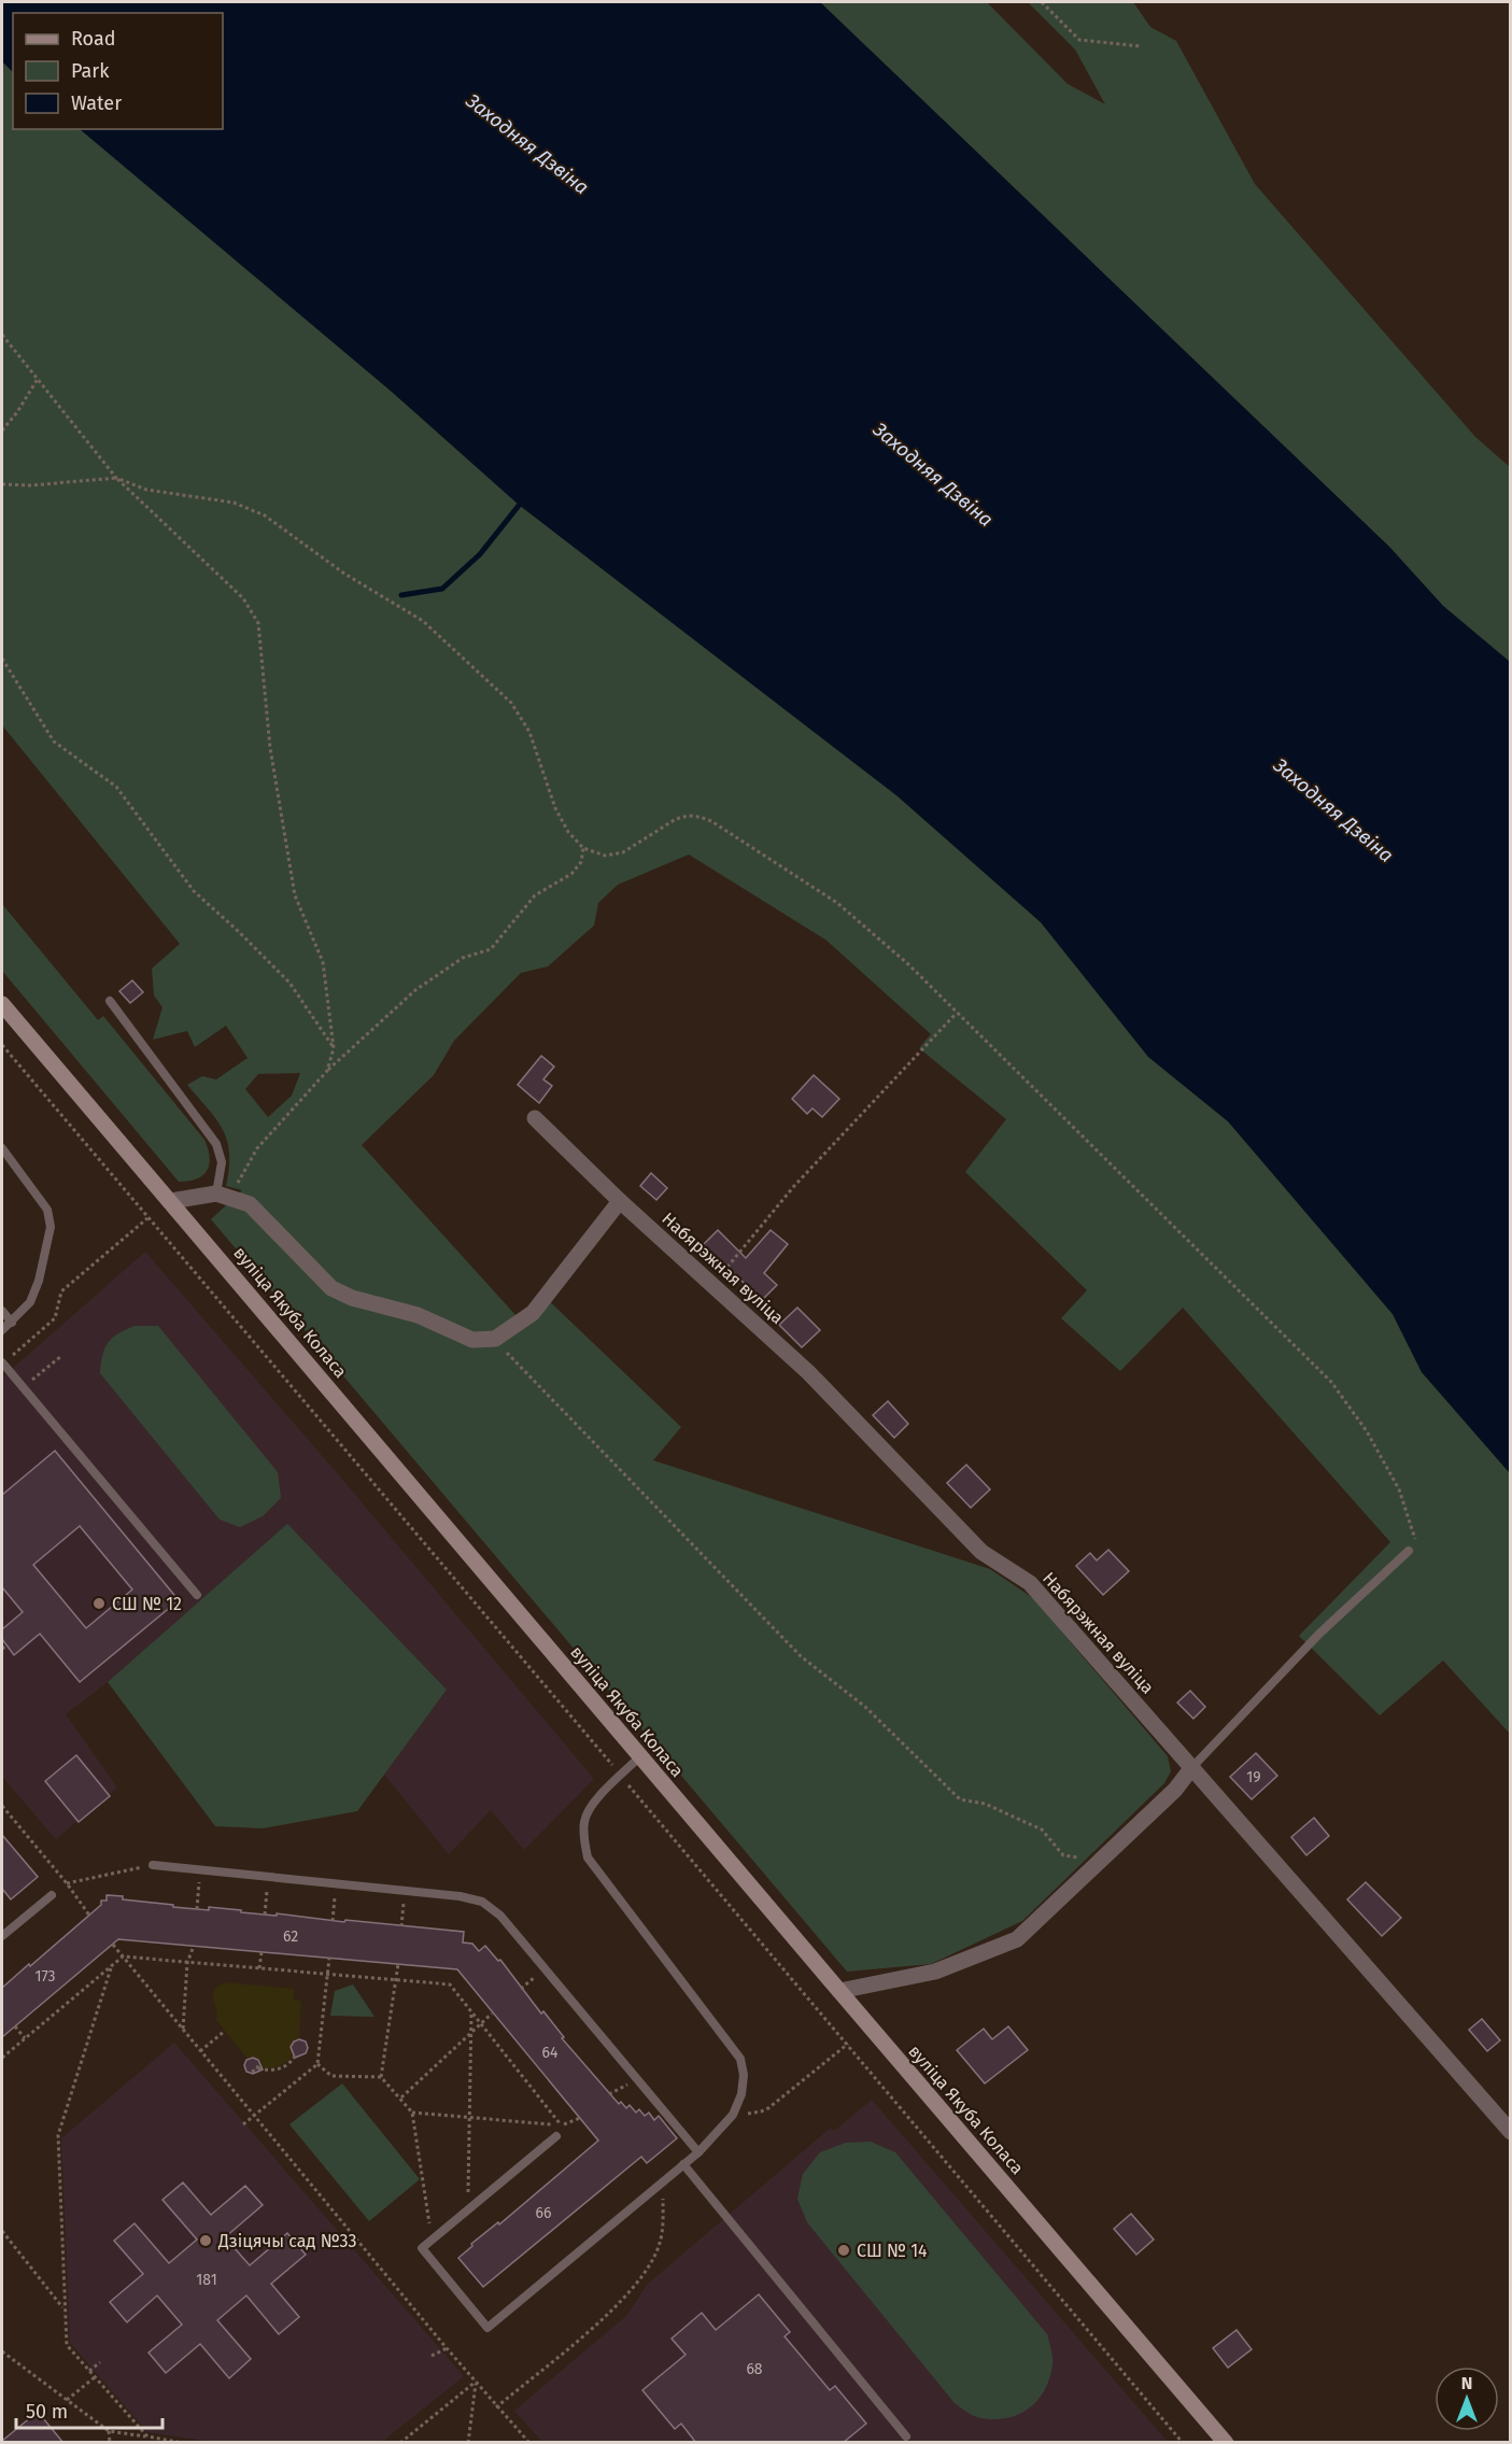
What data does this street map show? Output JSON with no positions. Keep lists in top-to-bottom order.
{
  "streets": {
    "street": ["Набярэжная вуліца", "вуліца Якуба Коласа"]
  },
  "water": ["Заходняя Дзвіна"],
  "places": ["СШ № 12", "Дзіцячы сад №33", "СШ № 14"],
  "house_numbers": [
    "19",
    "62",
    "173",
    "64",
    "66",
    "181",
    "68"
  ],
  "legend": ["Road", "Park", "Water"],
  "scale_bar": "50 m",
  "north": "top"
}
